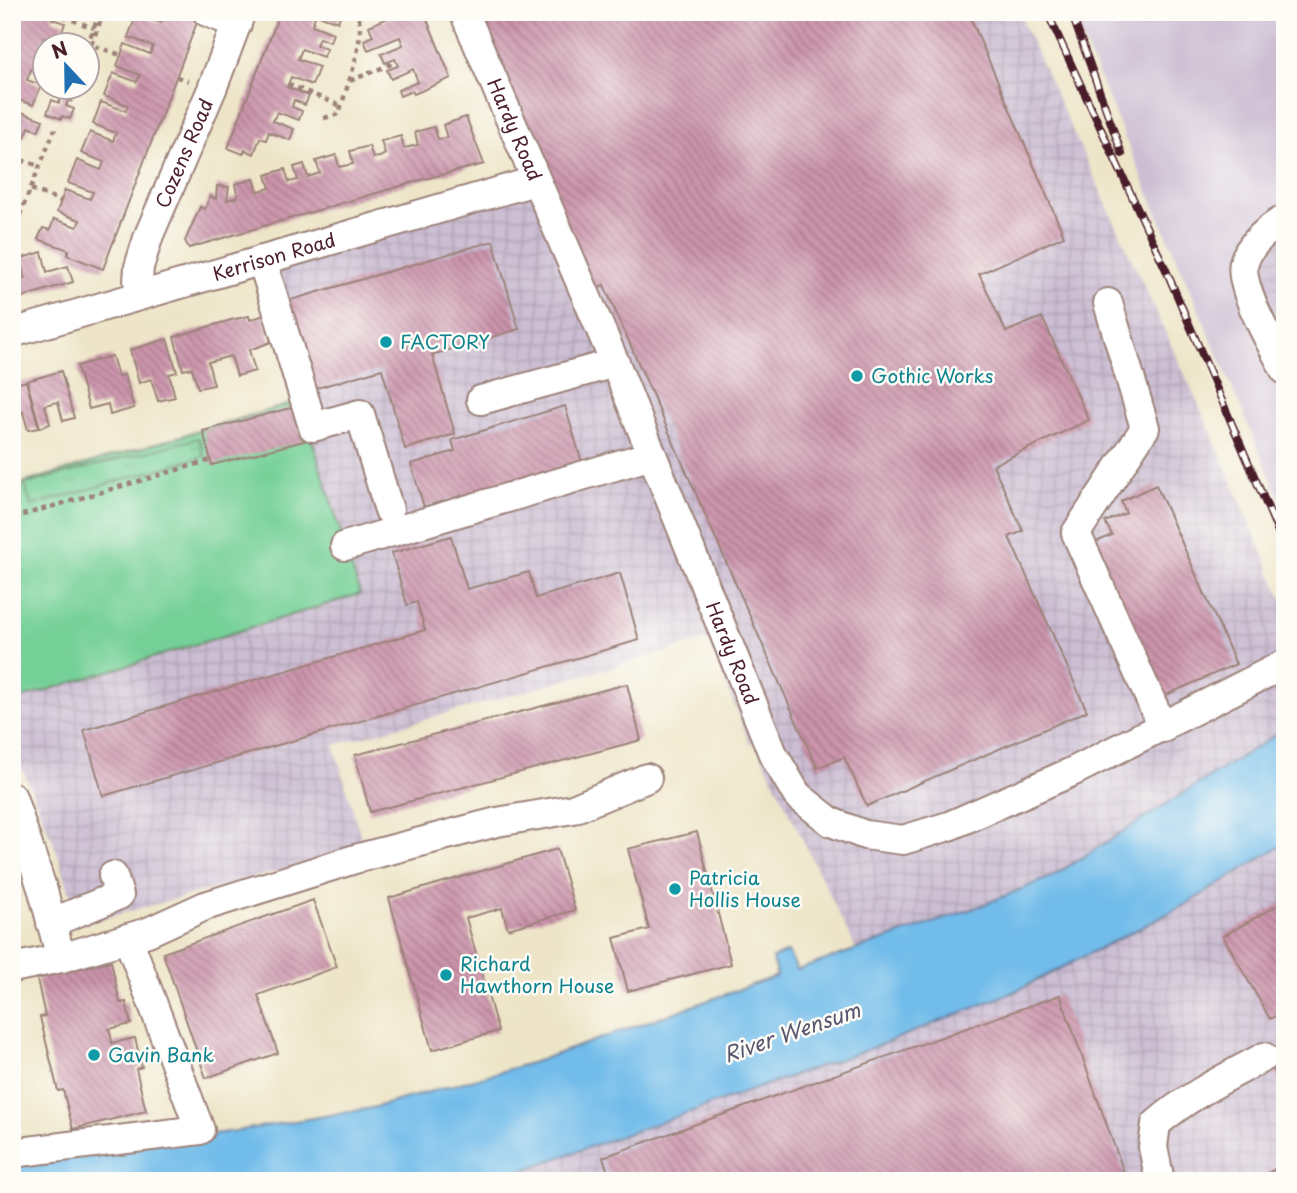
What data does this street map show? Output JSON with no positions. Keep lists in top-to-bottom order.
{
  "streets": {
    "street": ["Hardy Road", "Cozens Road", "Kerrison Road"]
  },
  "crossings": [
    ["Hardy Road", "Kerrison Road"],
    ["Cozens Road", "Kerrison Road"]
  ],
  "water": ["River Wensum"],
  "places": [
    "FACTORY",
    "Gothic Works",
    "Patricia Hollis House",
    "Richard Hawthorn House",
    "Gavin Bank"
  ],
  "north": "top"
}
